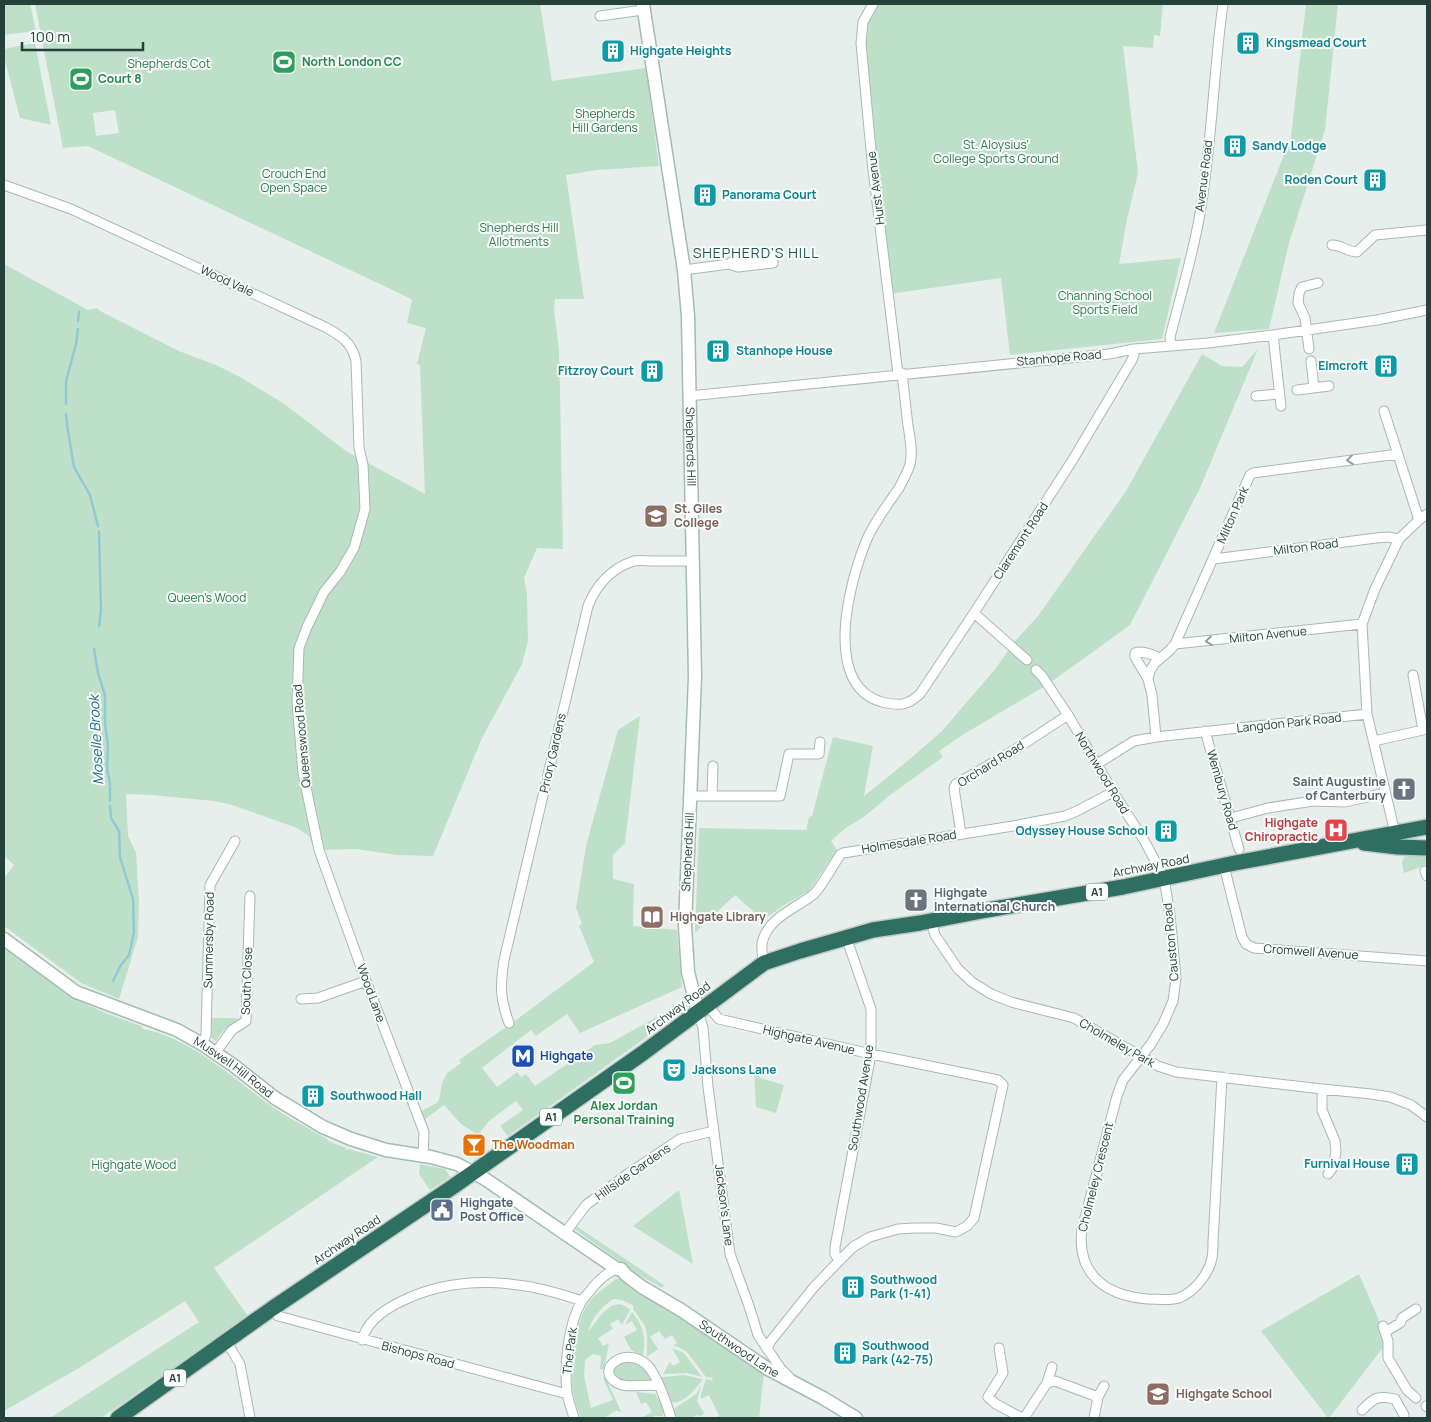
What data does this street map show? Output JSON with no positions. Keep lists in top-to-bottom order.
{
  "streets": {
    "highway": ["Archway Road", "A1"],
    "street": [
      "Avenue Road",
      "Hurst Avenue",
      "Wood Vale",
      "Stanhope Road",
      "Shepherds Hill",
      "Milton Park",
      "Claremont Road",
      "Milton Road",
      "Milton Avenue",
      "Langdon Park Road",
      "Queenswood Road",
      "Priory Gardens",
      "Orchard Road",
      "Northwood Road",
      "Wembury Road",
      "Holmesdale Road",
      "Summersby Road",
      "Causton Road",
      "Cromwell Avenue",
      "South Close",
      "Wood Lane",
      "Highgate Avenue",
      "Cholmeley Park",
      "Muswell Hill Road",
      "Southwood Avenue",
      "Hillside Gardens",
      "Cholmeley Crescent",
      "Jackson's Lane",
      "Southwood Lane",
      "The Park",
      "Bishops Road"
    ]
  },
  "crossings": [
    ["Avenue Road", "Stanhope Road"],
    ["Hurst Avenue", "Stanhope Road"],
    ["Hurst Avenue", "Claremont Road"],
    ["Wood Vale", "Queenswood Road"],
    ["Stanhope Road", "Shepherds Hill"],
    ["Stanhope Road", "Claremont Road"],
    ["Shepherds Hill", "Priory Gardens"],
    ["Shepherds Hill", "Archway Road"],
    ["Shepherds Hill", "Highgate Avenue"],
    ["Shepherds Hill", "Jackson's Lane"],
    ["Milton Park", "Milton Road"],
    ["Milton Park", "Milton Avenue"],
    ["Langdon Park Road", "Northwood Road"],
    ["Langdon Park Road", "Wembury Road"],
    ["Queenswood Road", "Wood Lane"],
    ["Orchard Road", "Northwood Road"],
    ["Orchard Road", "Holmesdale Road"],
    ["Northwood Road", "Holmesdale Road"],
    ["Northwood Road", "Archway Road"],
    ["Northwood Road", "Causton Road"],
    ["Holmesdale Road", "Archway Road"],
    ["Archway Road", "Causton Road"],
    ["Archway Road", "Cromwell Avenue"],
    ["Archway Road", "Highgate Avenue"],
    ["Archway Road", "Cholmeley Park"],
    ["Archway Road", "Muswell Hill Road"],
    ["Archway Road", "Southwood Avenue"],
    ["Archway Road", "Jackson's Lane"],
    ["Archway Road", "Southwood Lane"],
    ["Archway Road", "Bishops Road"],
    ["Summersby Road", "Muswell Hill Road"],
    ["Causton Road", "Cholmeley Park"],
    ["Causton Road", "Cholmeley Crescent"],
    ["South Close", "Muswell Hill Road"],
    ["Wood Lane", "Muswell Hill Road"],
    ["Highgate Avenue", "Southwood Avenue"],
    ["Highgate Avenue", "Jackson's Lane"],
    ["Cholmeley Park", "Cholmeley Crescent"],
    ["Muswell Hill Road", "Southwood Lane"],
    ["Hillside Gardens", "Jackson's Lane"],
    ["Hillside Gardens", "Southwood Lane"],
    ["Jackson's Lane", "Southwood Lane"],
    ["Southwood Lane", "The Park"],
    ["The Park", "Bishops Road"]
  ],
  "one_way": ["Milton Park", "Milton Avenue"],
  "districts": ["SHEPHERD'S HILL"],
  "water": ["Moselle Brook"],
  "parks": [
    "Shepherds Cot",
    "Shepherds Hill Gardens",
    "St. Aloysius' College Sports Ground",
    "Crouch End Open Space",
    "Shepherds Hill Allotments",
    "Channing School Sports Field",
    "Queen’s Wood",
    "Highgate Wood"
  ],
  "places": {
    "building": [
      "Kingsmead Court",
      "Highgate Heights",
      "Sandy Lodge",
      "Roden Court",
      "Panorama Court",
      "Stanhope House",
      "Elmcroft",
      "Fitzroy Court",
      "Odyssey House School",
      "Southwood Hall",
      "Furnival House",
      "Southwood Park (1-41)",
      "Southwood Park (42-75)"
    ],
    "sports": ["North London CC", "Court 8", "Alex Jordan Personal Training"],
    "school or university": ["St. Giles College", "Highgate School"],
    "church": ["Saint Augustine of Canterbury", "Highgate International Church"],
    "hospital": ["Highgate Chiropractic"],
    "library": ["Highgate Library"],
    "metro station": ["Highgate"],
    "theatre": ["Jacksons Lane"],
    "bar": ["The Woodman"],
    "public building": ["Highgate Post Office"]
  },
  "scale_bar": "100 m"
}
